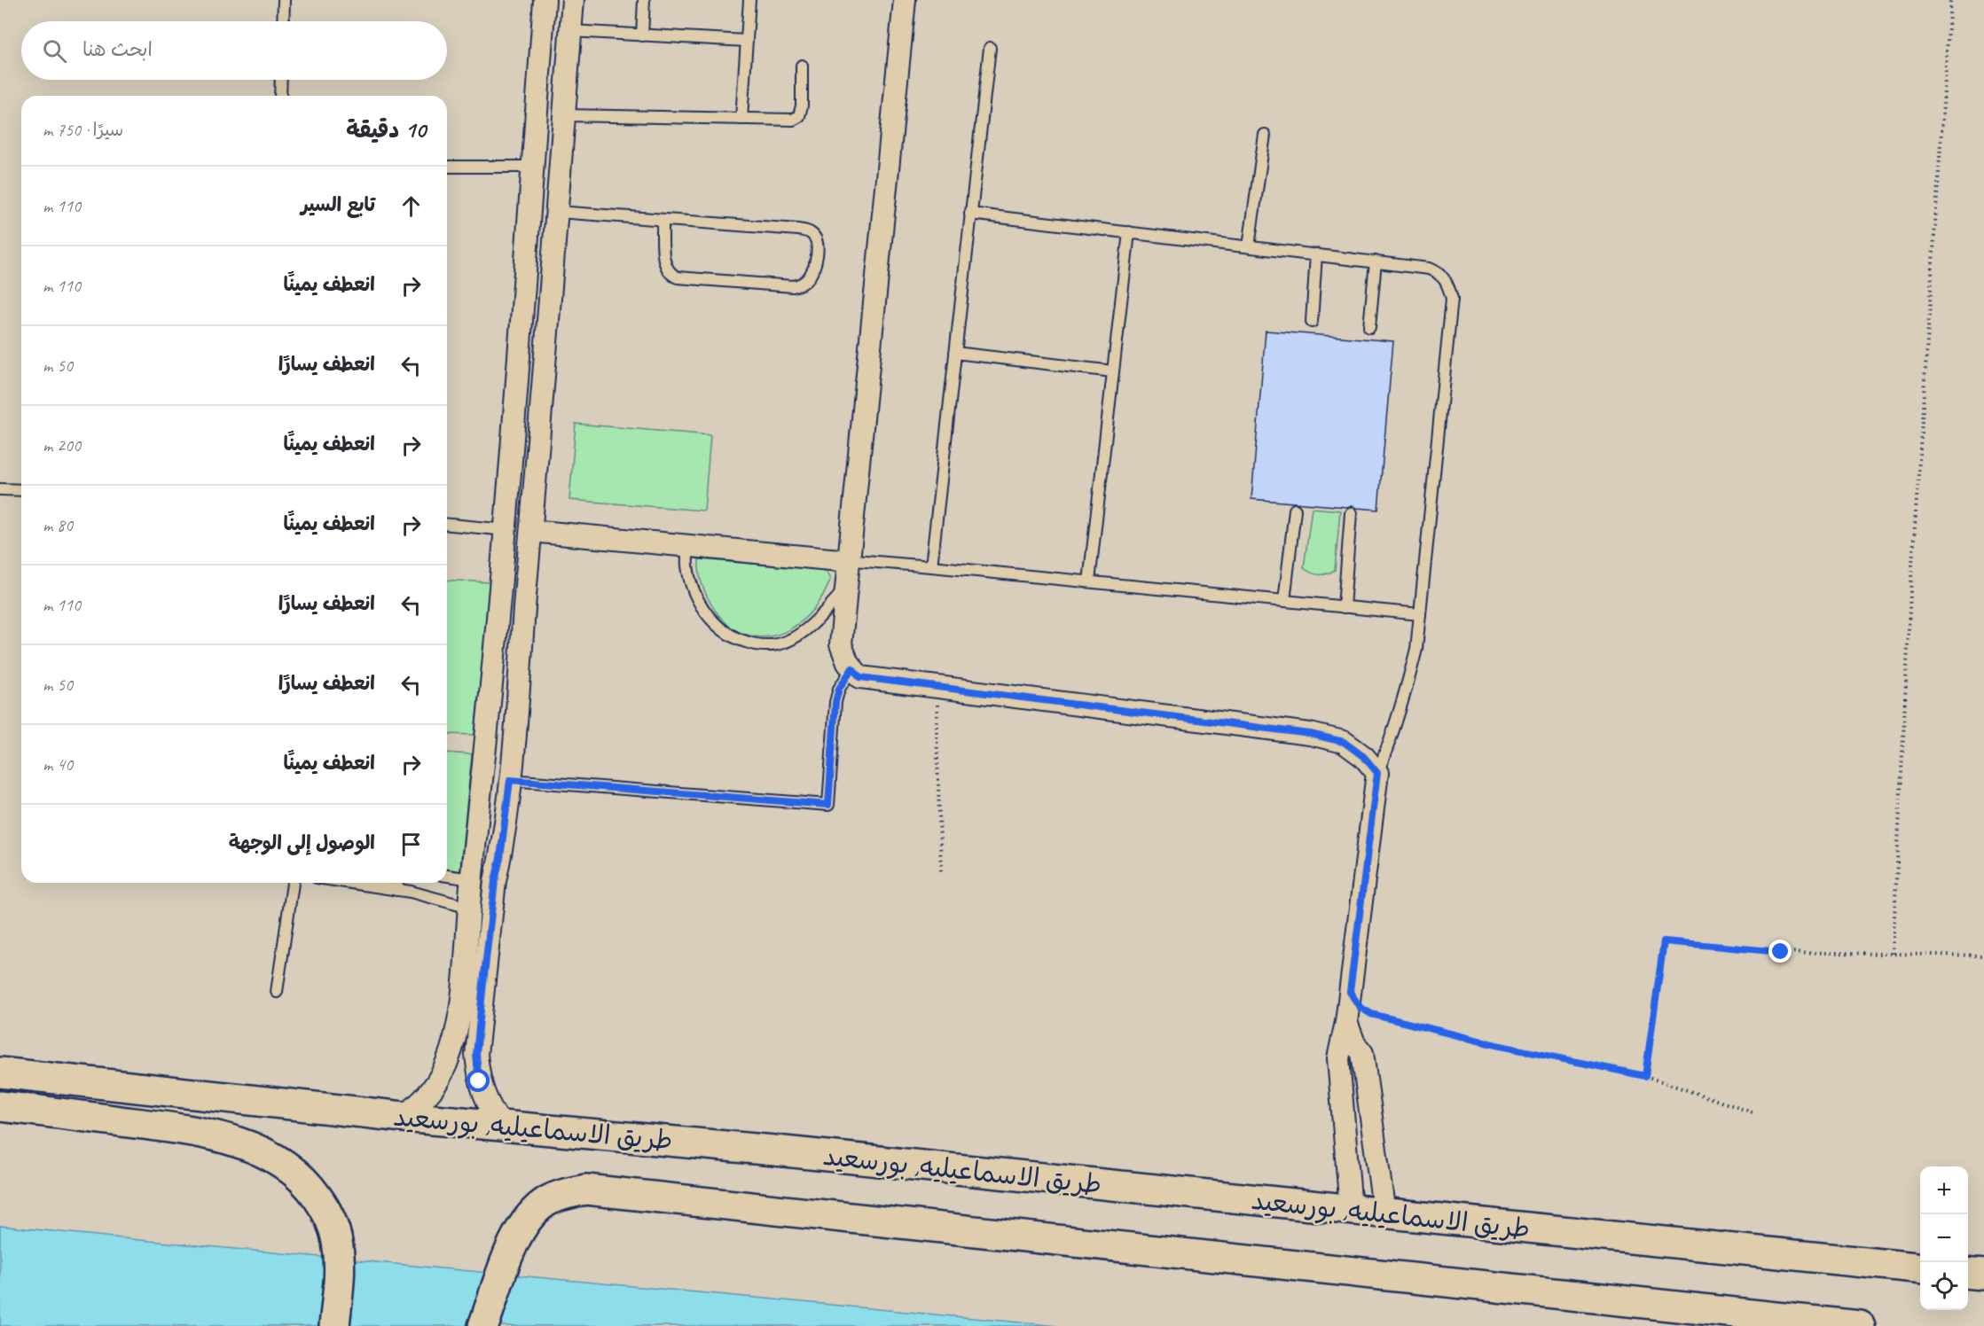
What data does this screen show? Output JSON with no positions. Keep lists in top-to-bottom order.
{
  "streets": {
    "highway": ["طريق الاسماعيليه, بورسعيد"]
  },
  "page": {
    "search": "ابحث هنا",
    "heading": ["10 دقيقة", "سيرًا · 750 m"],
    "list": [
      ["تابع السير", "110 m"],
      ["انعطف يمينًا", "110 m"],
      ["انعطف يسارًا", "50 m"],
      ["انعطف يمينًا", "200 m"],
      ["انعطف يمينًا", "80 m"],
      ["انعطف يسارًا", "110 m"],
      ["انعطف يسارًا", "50 m"],
      ["انعطف يمينًا", "40 m"],
      "الوصول إلى الوجهة"
    ],
    "map_buttons": ["+", "−"]
  }
}
